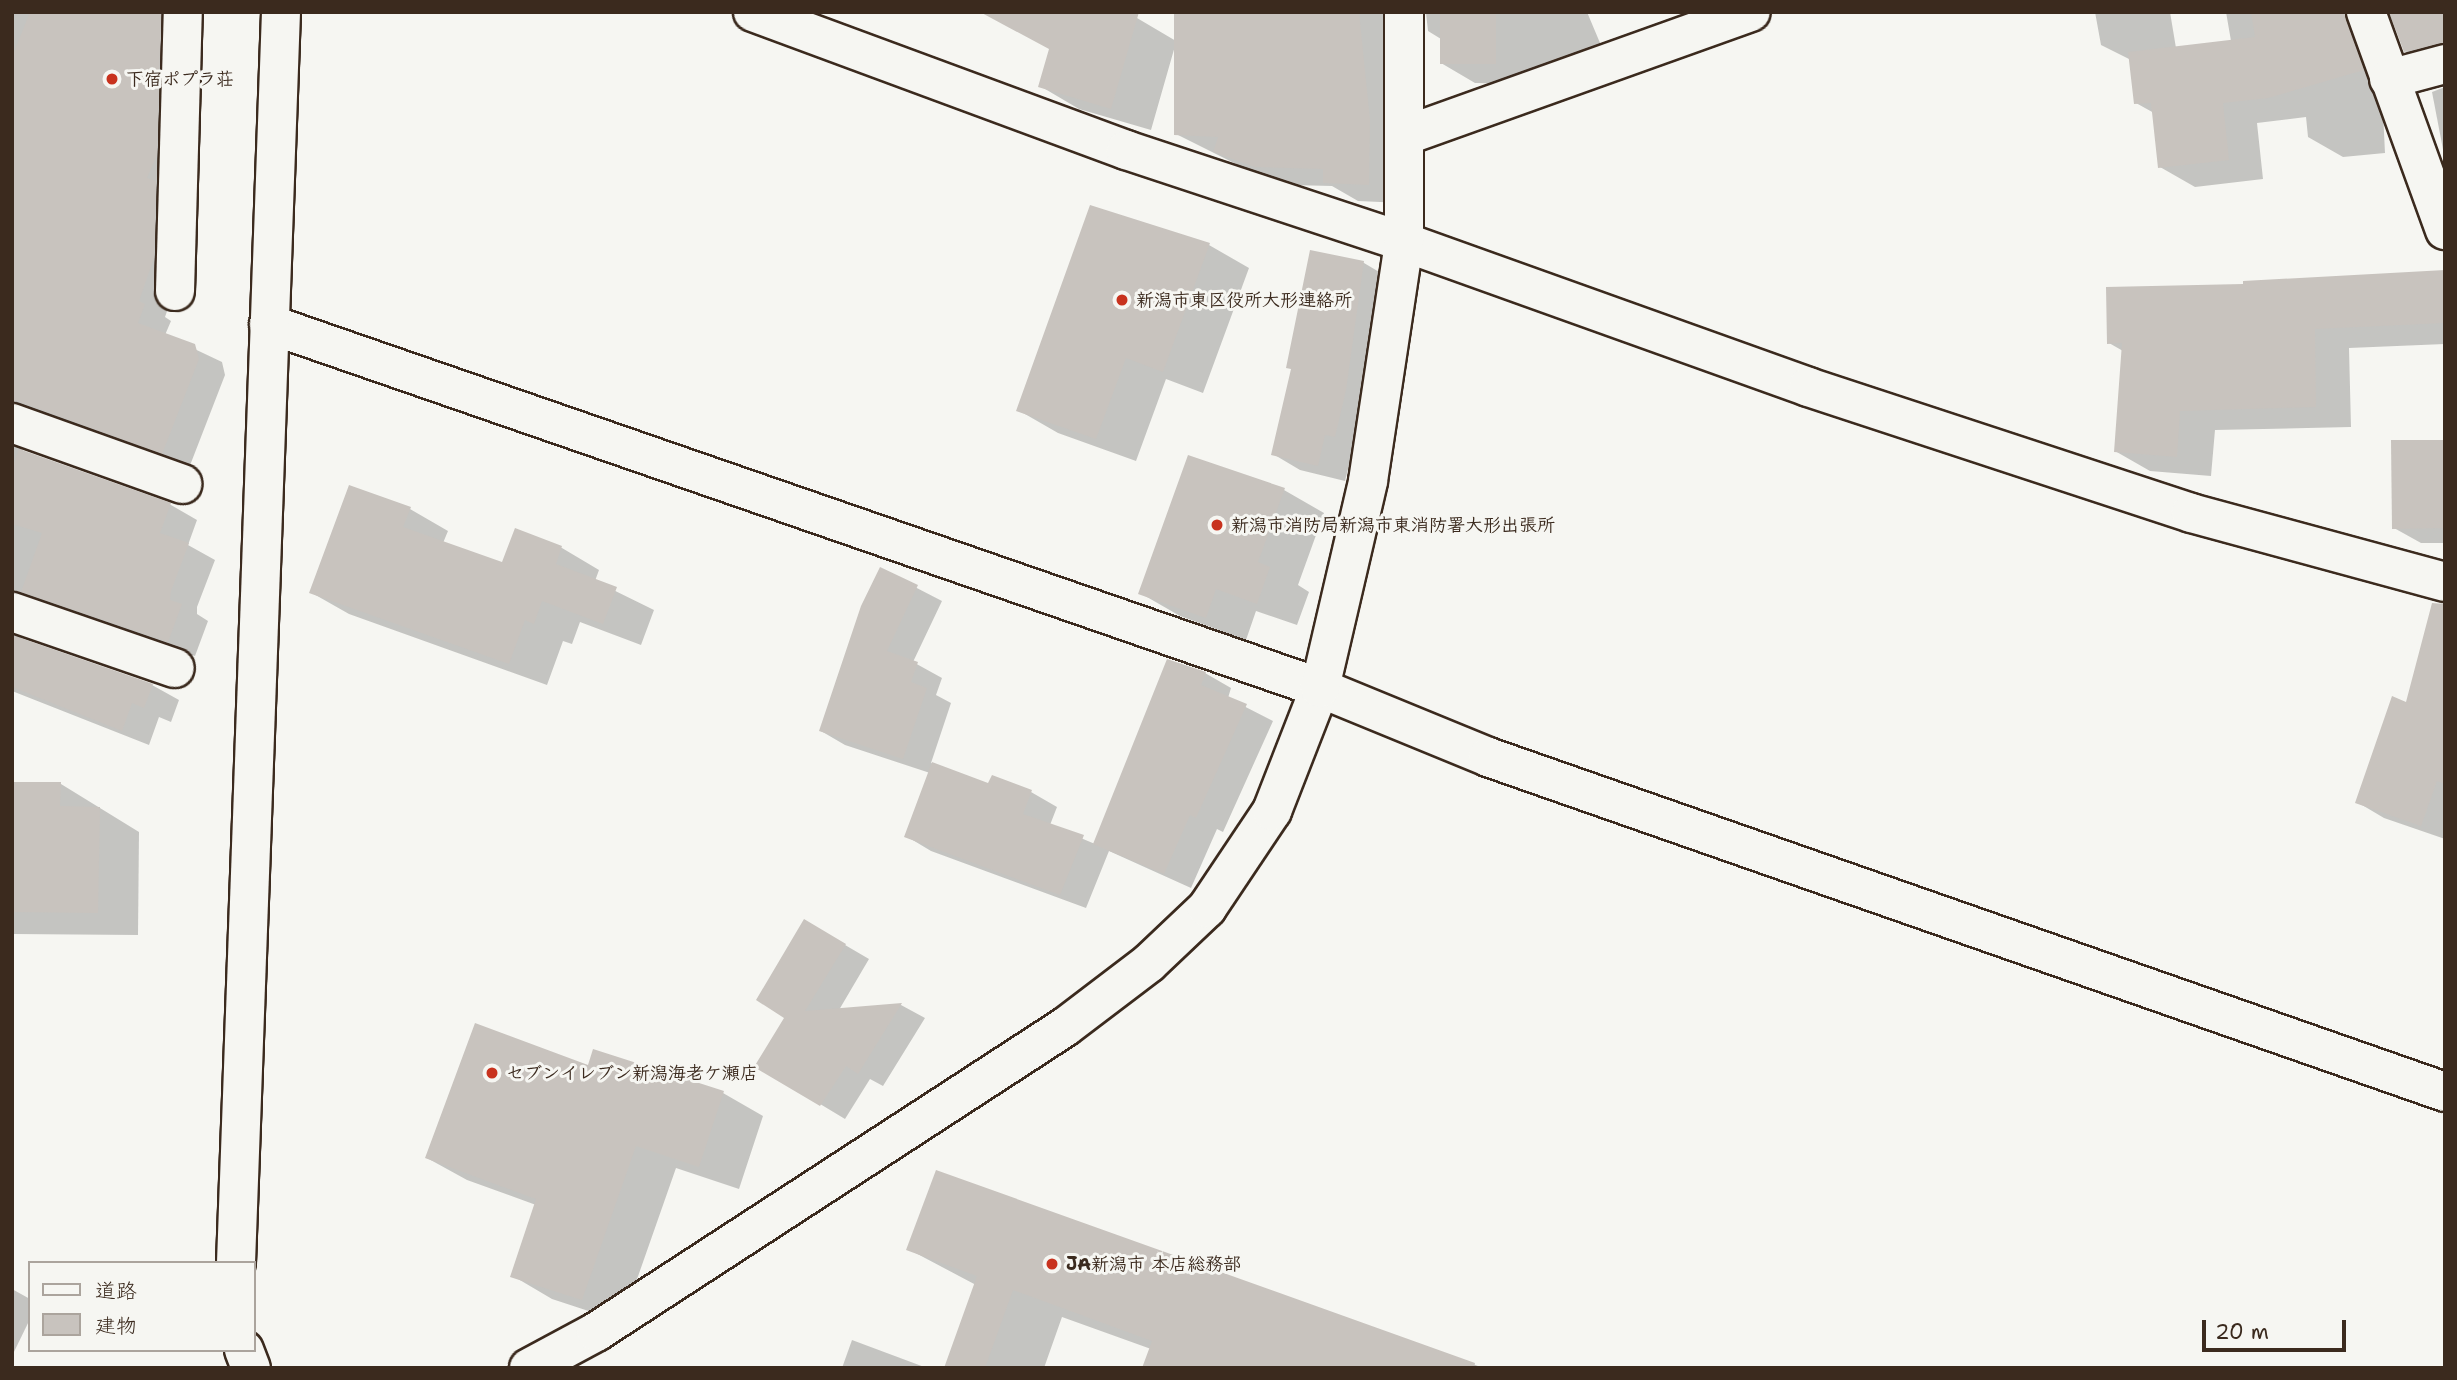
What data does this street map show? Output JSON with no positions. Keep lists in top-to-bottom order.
{
  "places": [
    "下宿ポプラ荘",
    "新潟市東区役所大形連絡所",
    "新潟市消防局新潟市東消防署大形出張所",
    "セブンイレブン新潟海老ケ瀬店",
    "JA新潟市 本店総務部"
  ],
  "legend": ["道路", "建物"],
  "scale_bar": "20 m"
}
